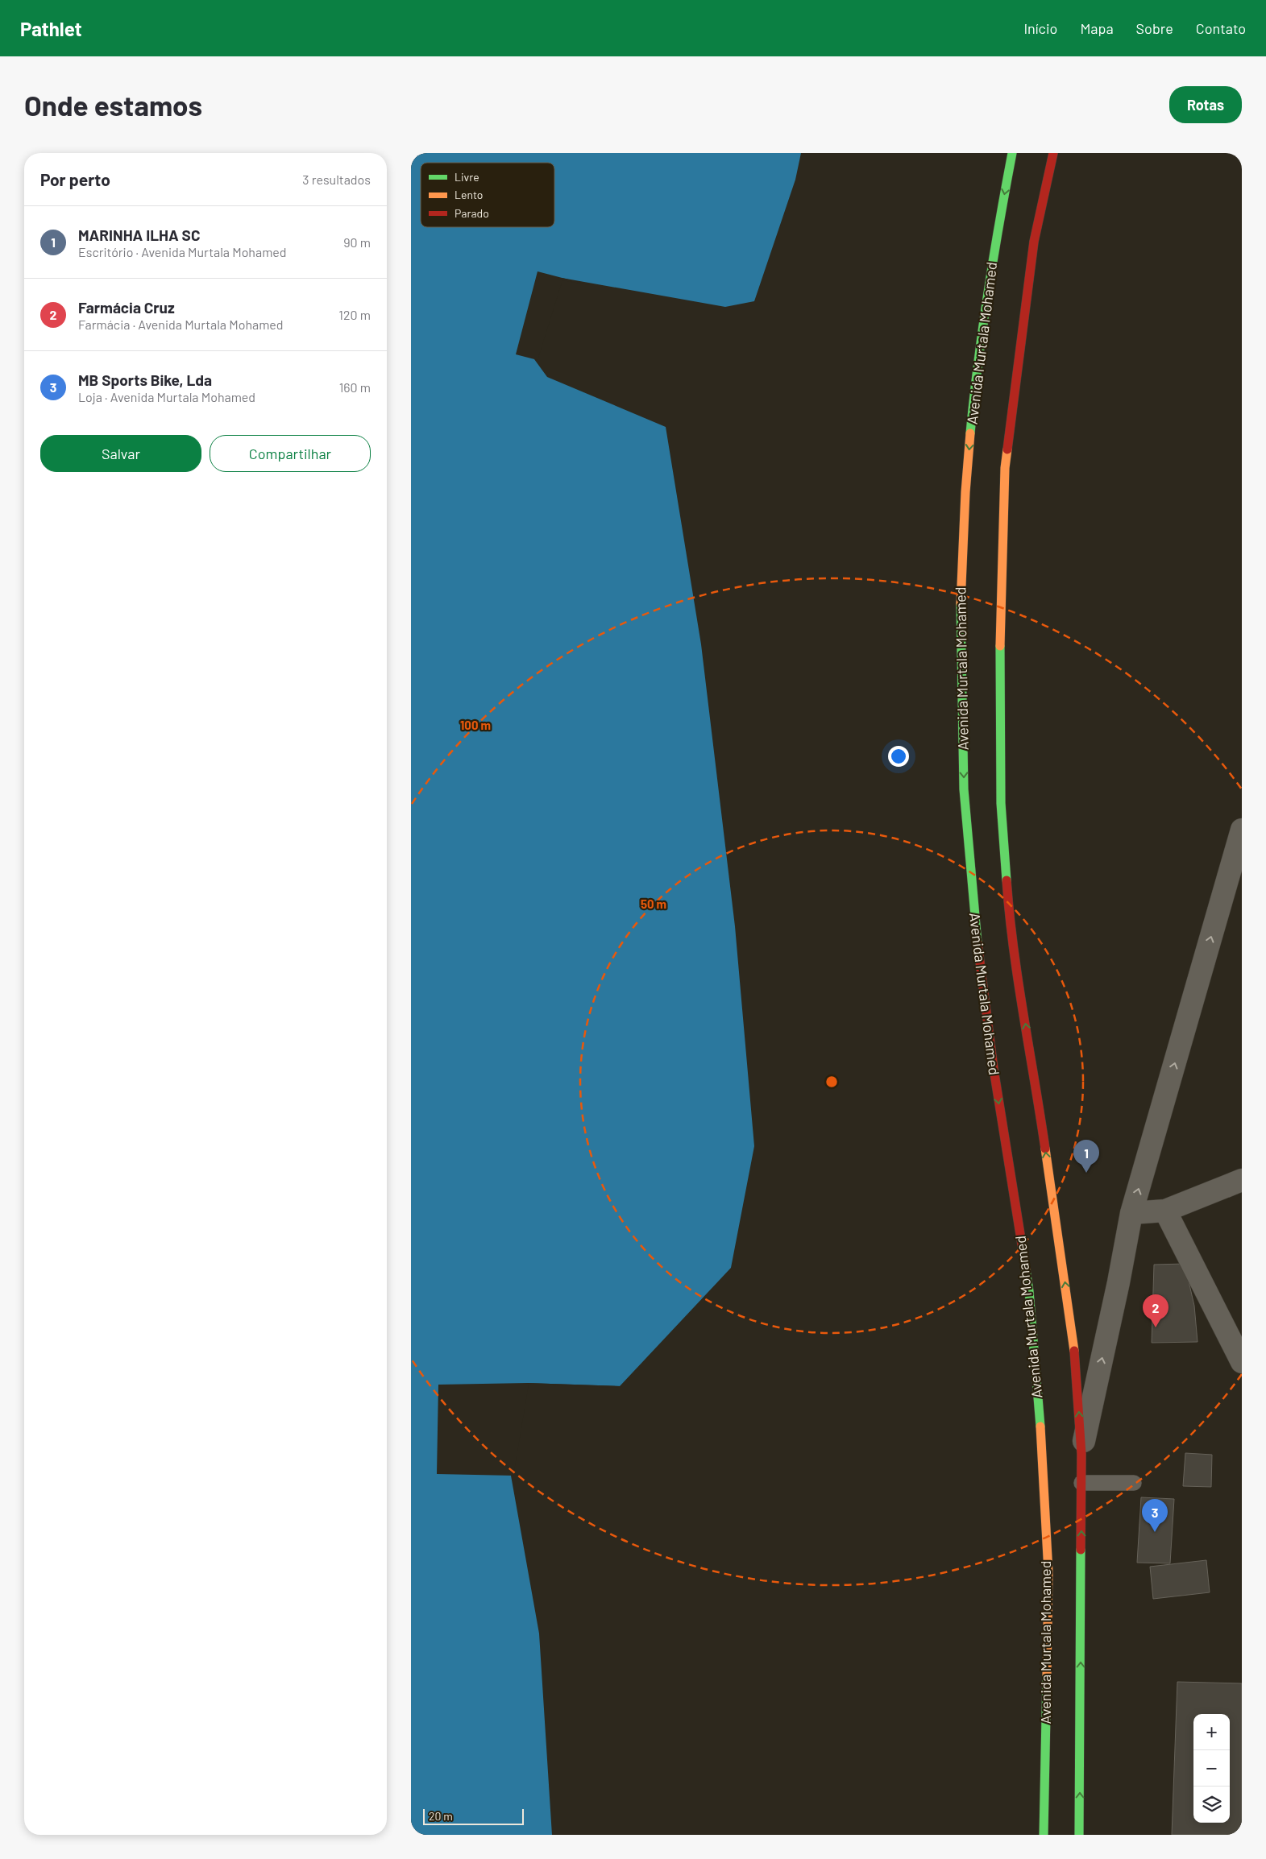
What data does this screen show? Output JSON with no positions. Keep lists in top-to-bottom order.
{
  "streets": {
    "street": ["Avenida Murtala Mohamed"]
  },
  "legend": ["Livre", "Lento", "Parado"],
  "scale_bar": "20 m",
  "page": {
    "header": "Pathlet",
    "nav": [
      "Início",
      "Mapa",
      "Sobre",
      "Contato"
    ],
    "buttons": [
      "Rotas",
      ["Salvar", "Compartilhar"]
    ],
    "title": "Onde estamos",
    "heading": ["Por perto", "3 resultados"],
    "list": [
      {
        "mark": "1",
        "name": "MARINHA ILHA SC",
        "note": "Escritório · Avenida Murtala Mohamed",
        "value": "90 m"
      },
      {
        "mark": "2",
        "name": "Farmácia Cruz",
        "note": "Farmácia · Avenida Murtala Mohamed",
        "value": "120 m"
      },
      {
        "mark": "3",
        "name": "MB Sports Bike, Lda",
        "note": "Loja · Avenida Murtala Mohamed",
        "value": "160 m"
      }
    ],
    "pins": ["1", "2", "3"],
    "map_buttons": ["+", "−"],
    "scale": "20 m"
  },
  "rings": ["100 m", "50 m"]
}
